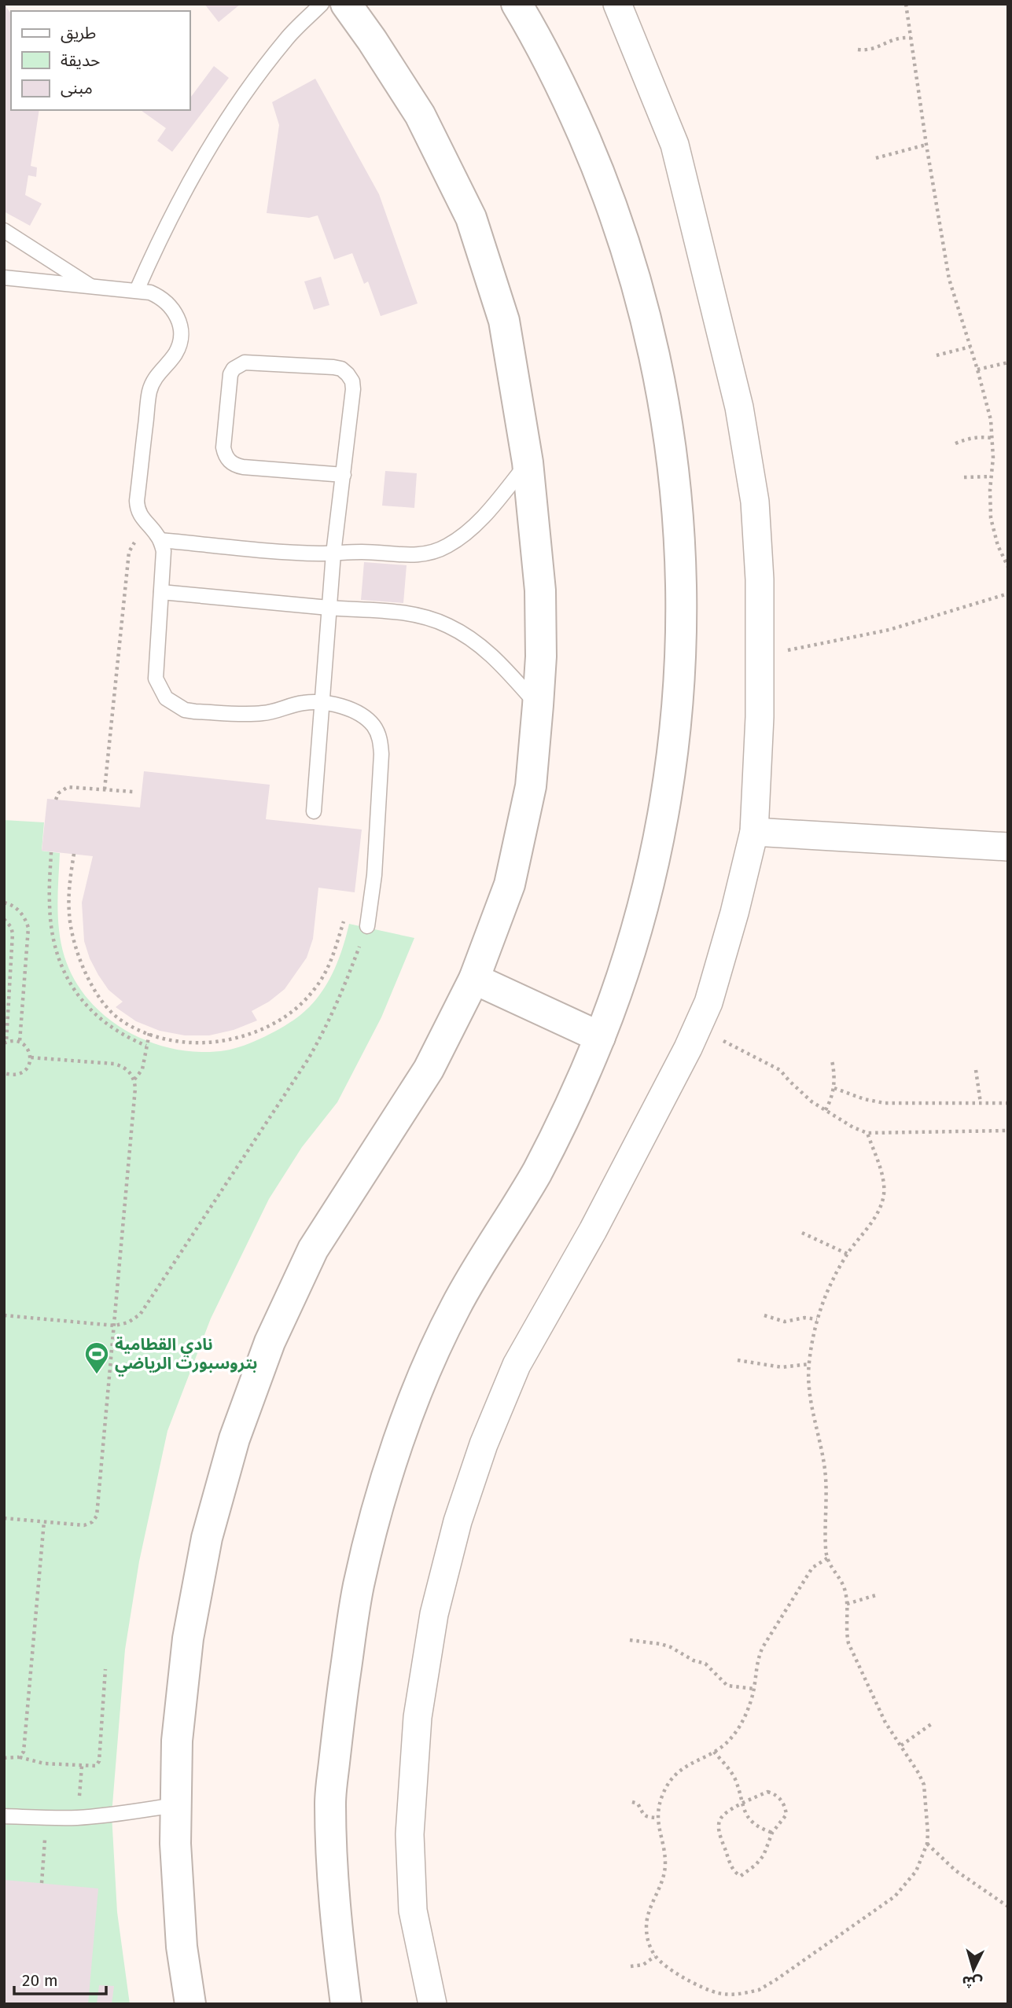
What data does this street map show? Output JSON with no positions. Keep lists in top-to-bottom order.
{
  "places": {
    "sports": ["نادي القطامية بتروسبورت الرياضي"]
  },
  "legend": ["طريق", "حديقة", "مبنى"],
  "scale_bar": "20 m",
  "north": "bottom"
}
